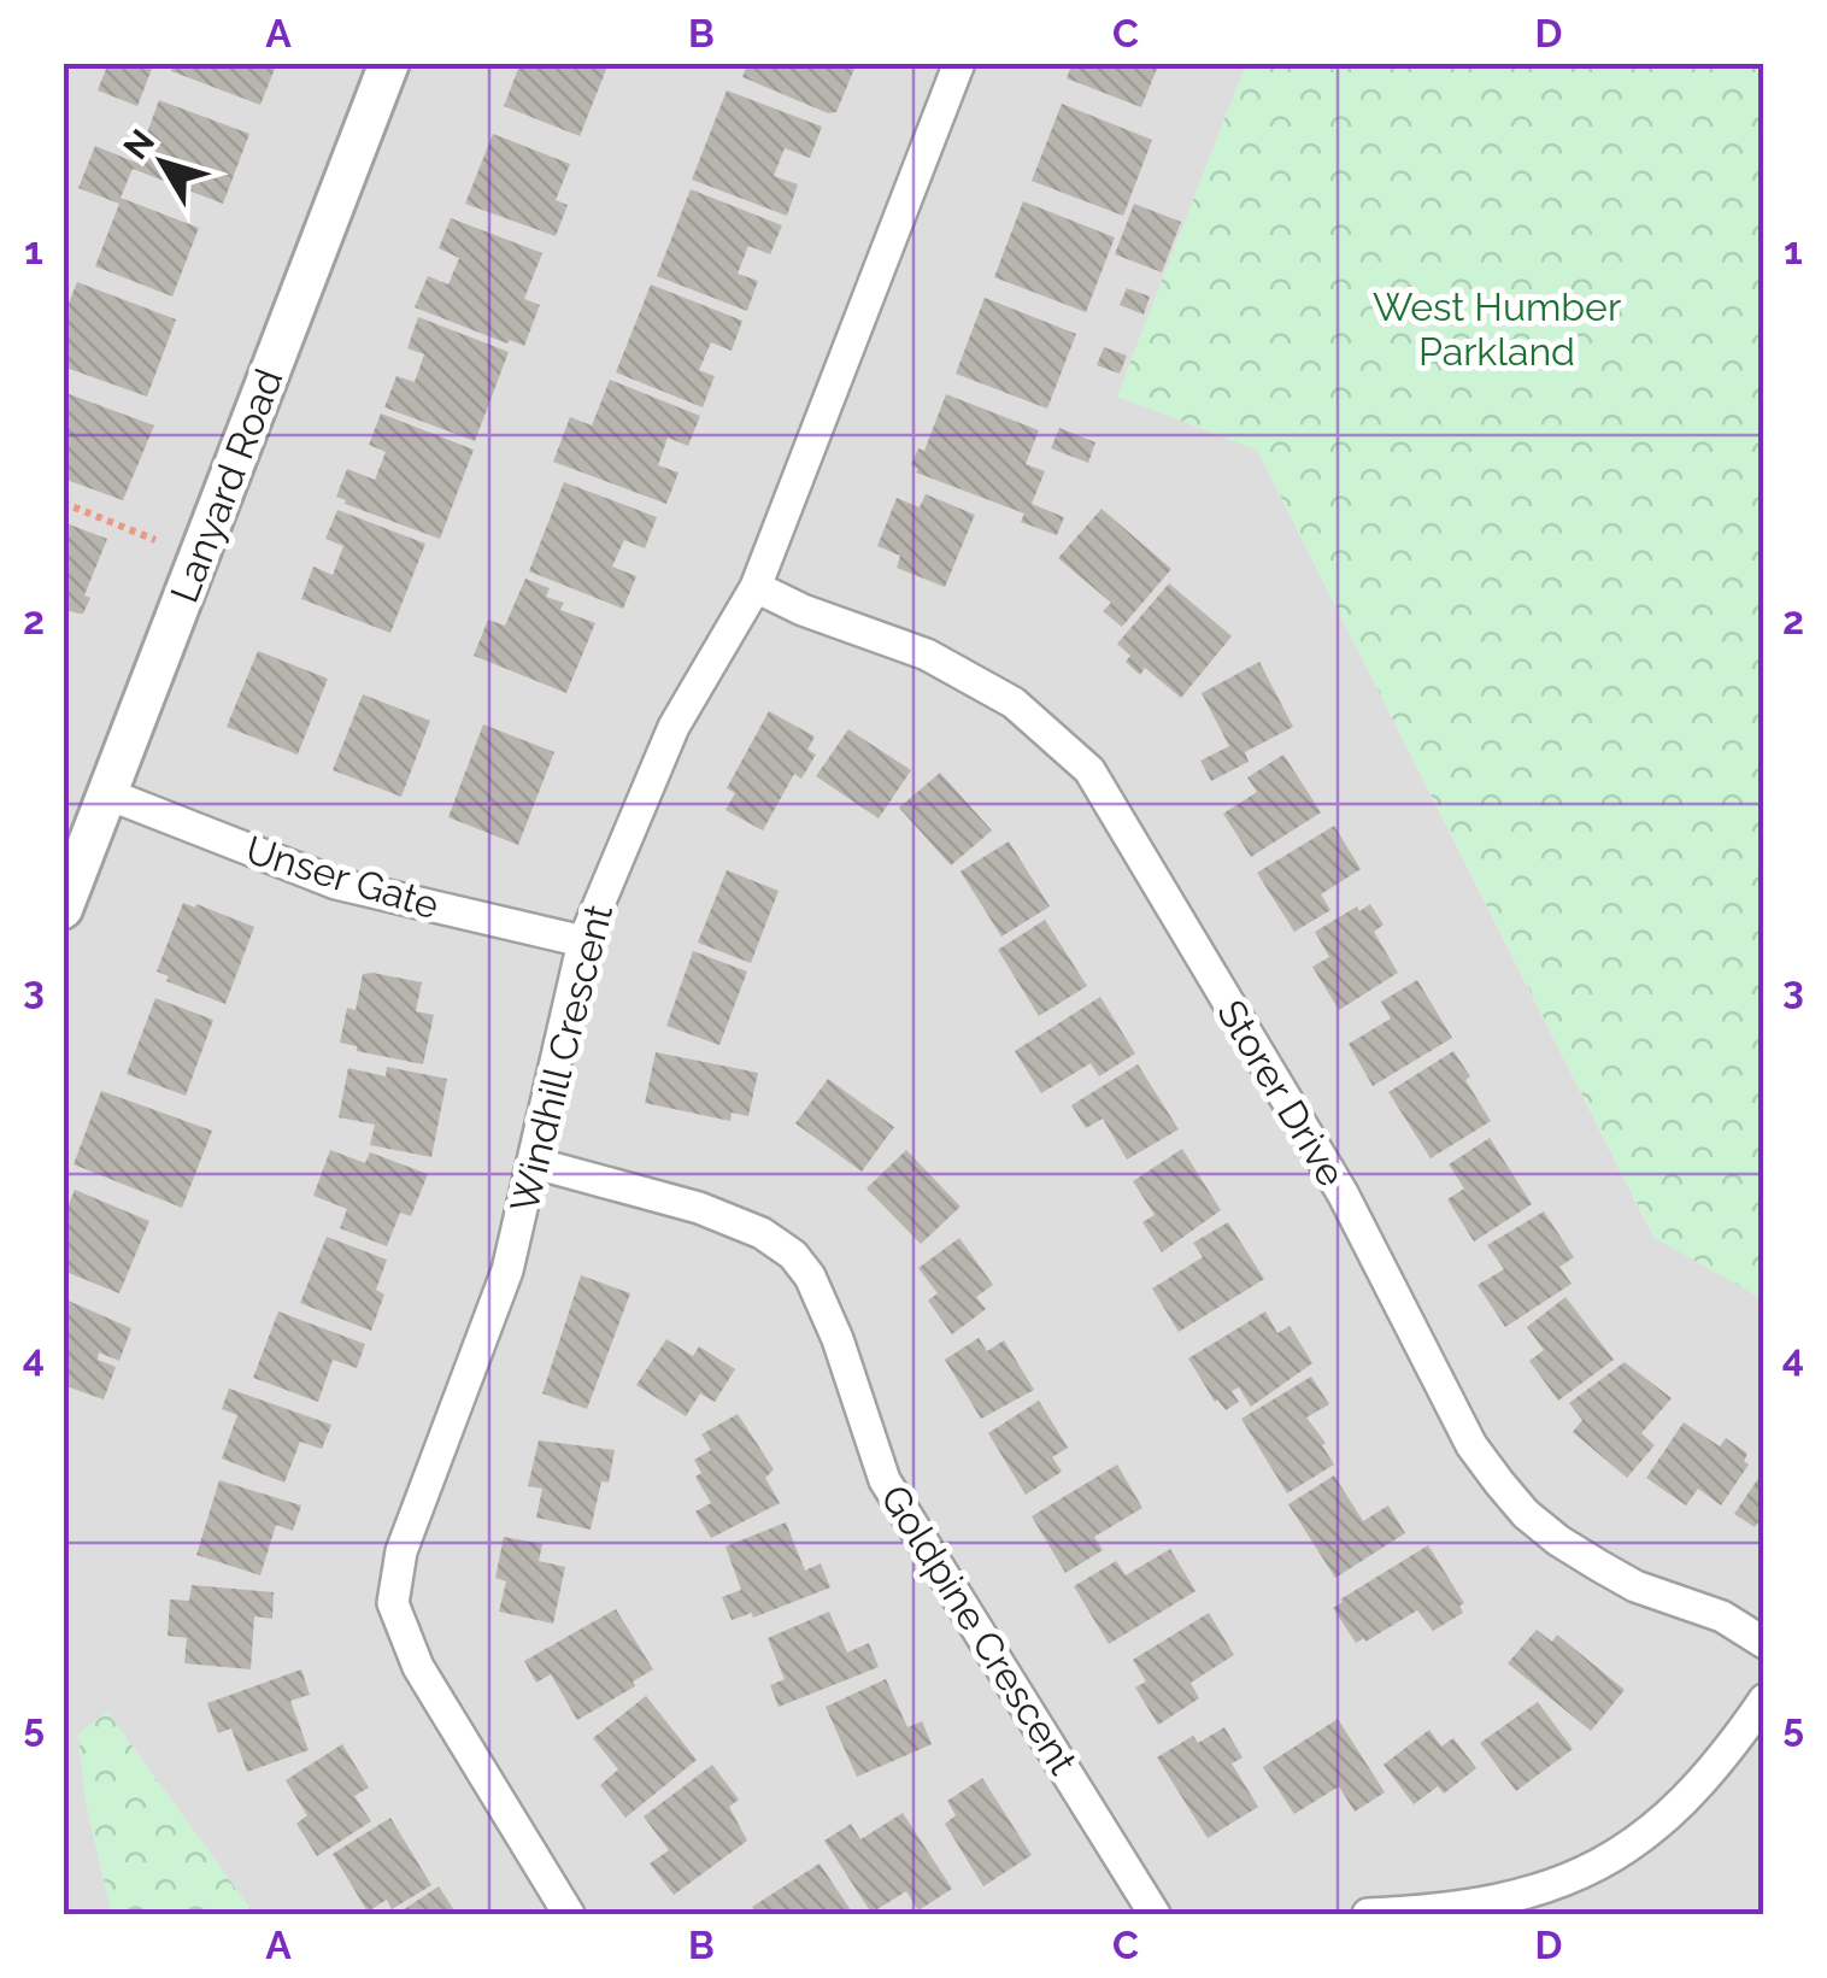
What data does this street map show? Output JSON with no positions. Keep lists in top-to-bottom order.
{
  "streets": {
    "street": [
      "Lanyard Road",
      "Unser Gate",
      "Windhill Crescent",
      "Storer Drive",
      "Goldpine Crescent"
    ]
  },
  "crossings": [
    ["Lanyard Road", "Unser Gate"],
    ["Unser Gate", "Windhill Crescent"],
    ["Windhill Crescent", "Storer Drive"],
    ["Windhill Crescent", "Goldpine Crescent"]
  ],
  "parks": ["West Humber Parkland"],
  "north": "top left",
  "grid": {
    "columns": [
      "A",
      "B",
      "C",
      "D"
    ],
    "rows": [
      "1",
      "2",
      "3",
      "4",
      "5"
    ]
  }
}
